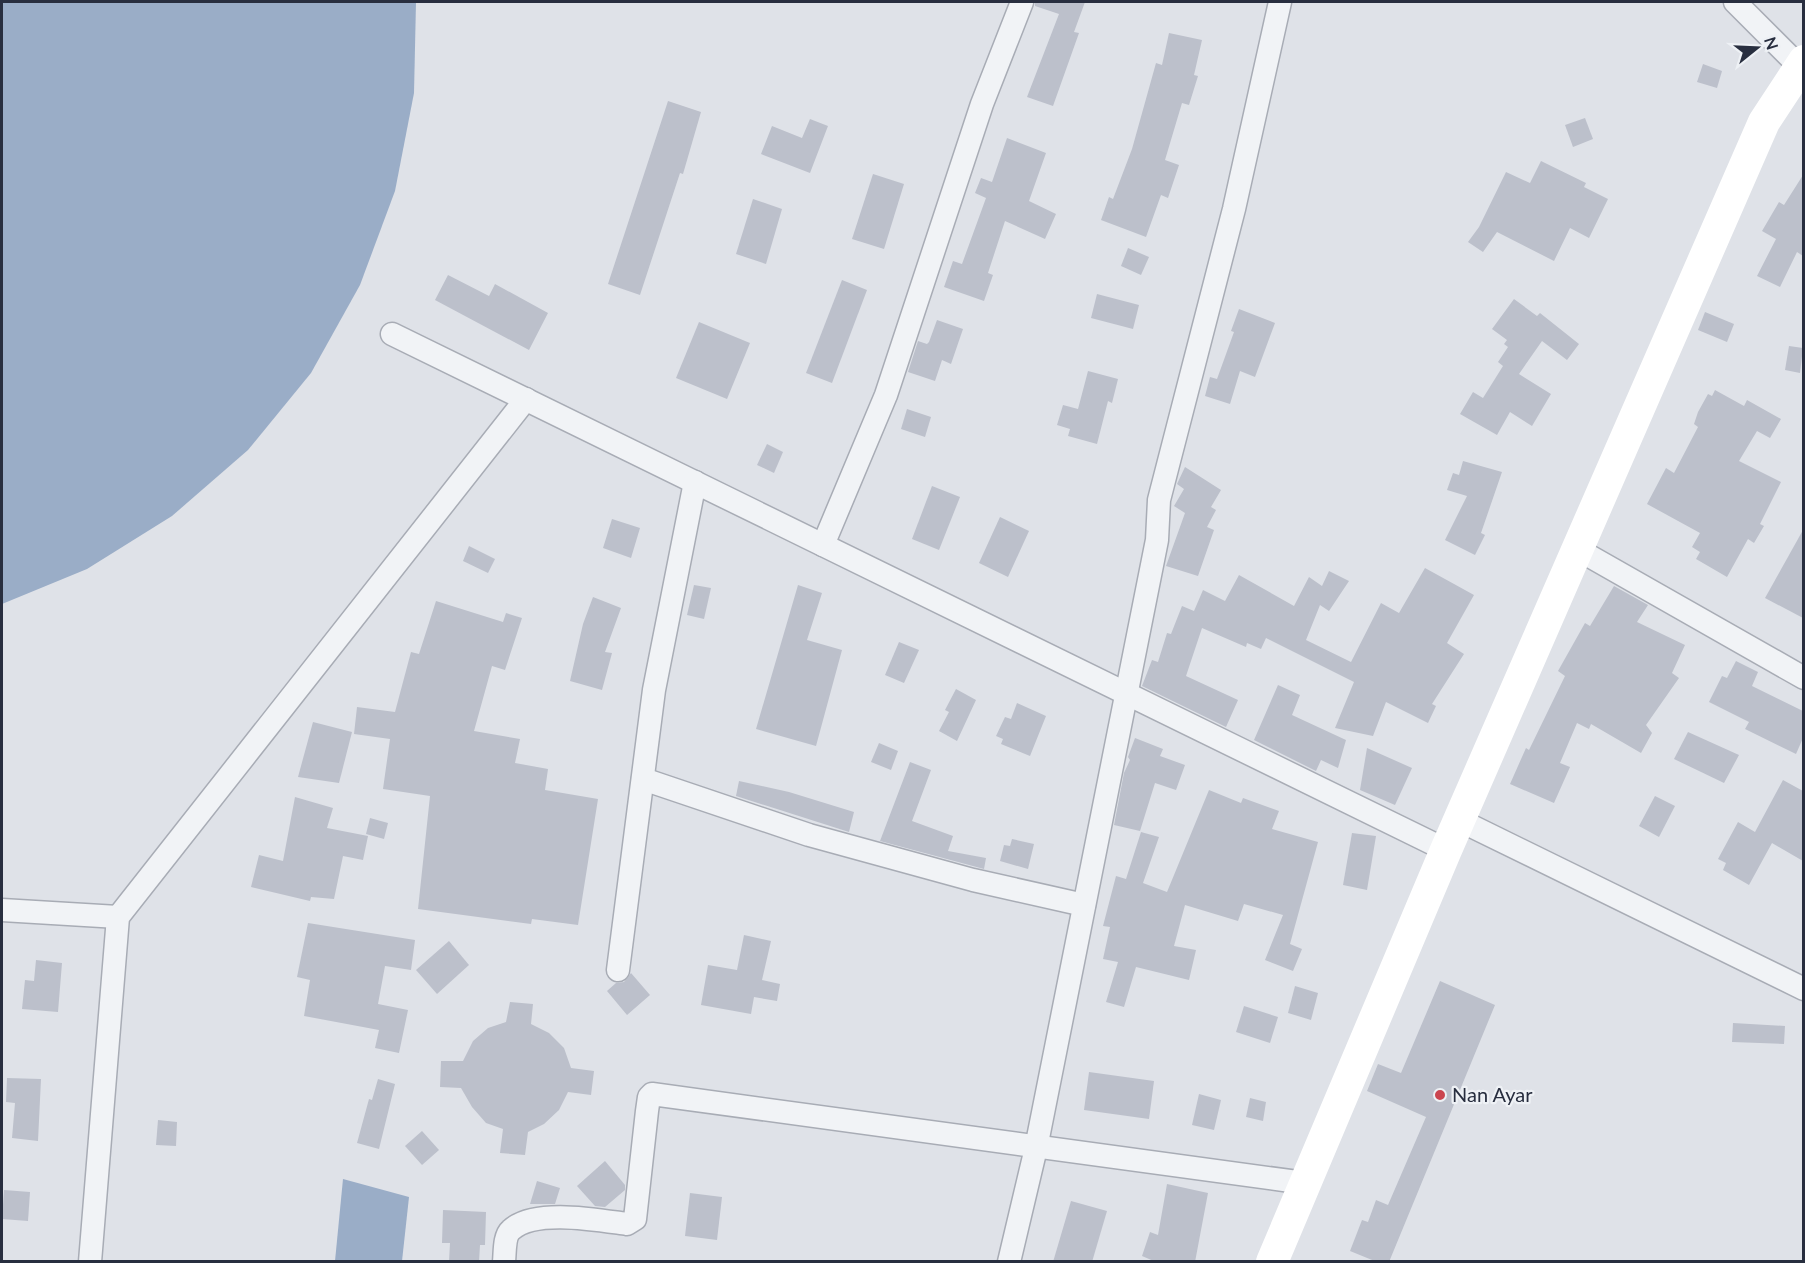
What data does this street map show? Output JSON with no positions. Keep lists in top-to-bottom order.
{
  "places": ["Nan Ayar"],
  "north": "right"
}
